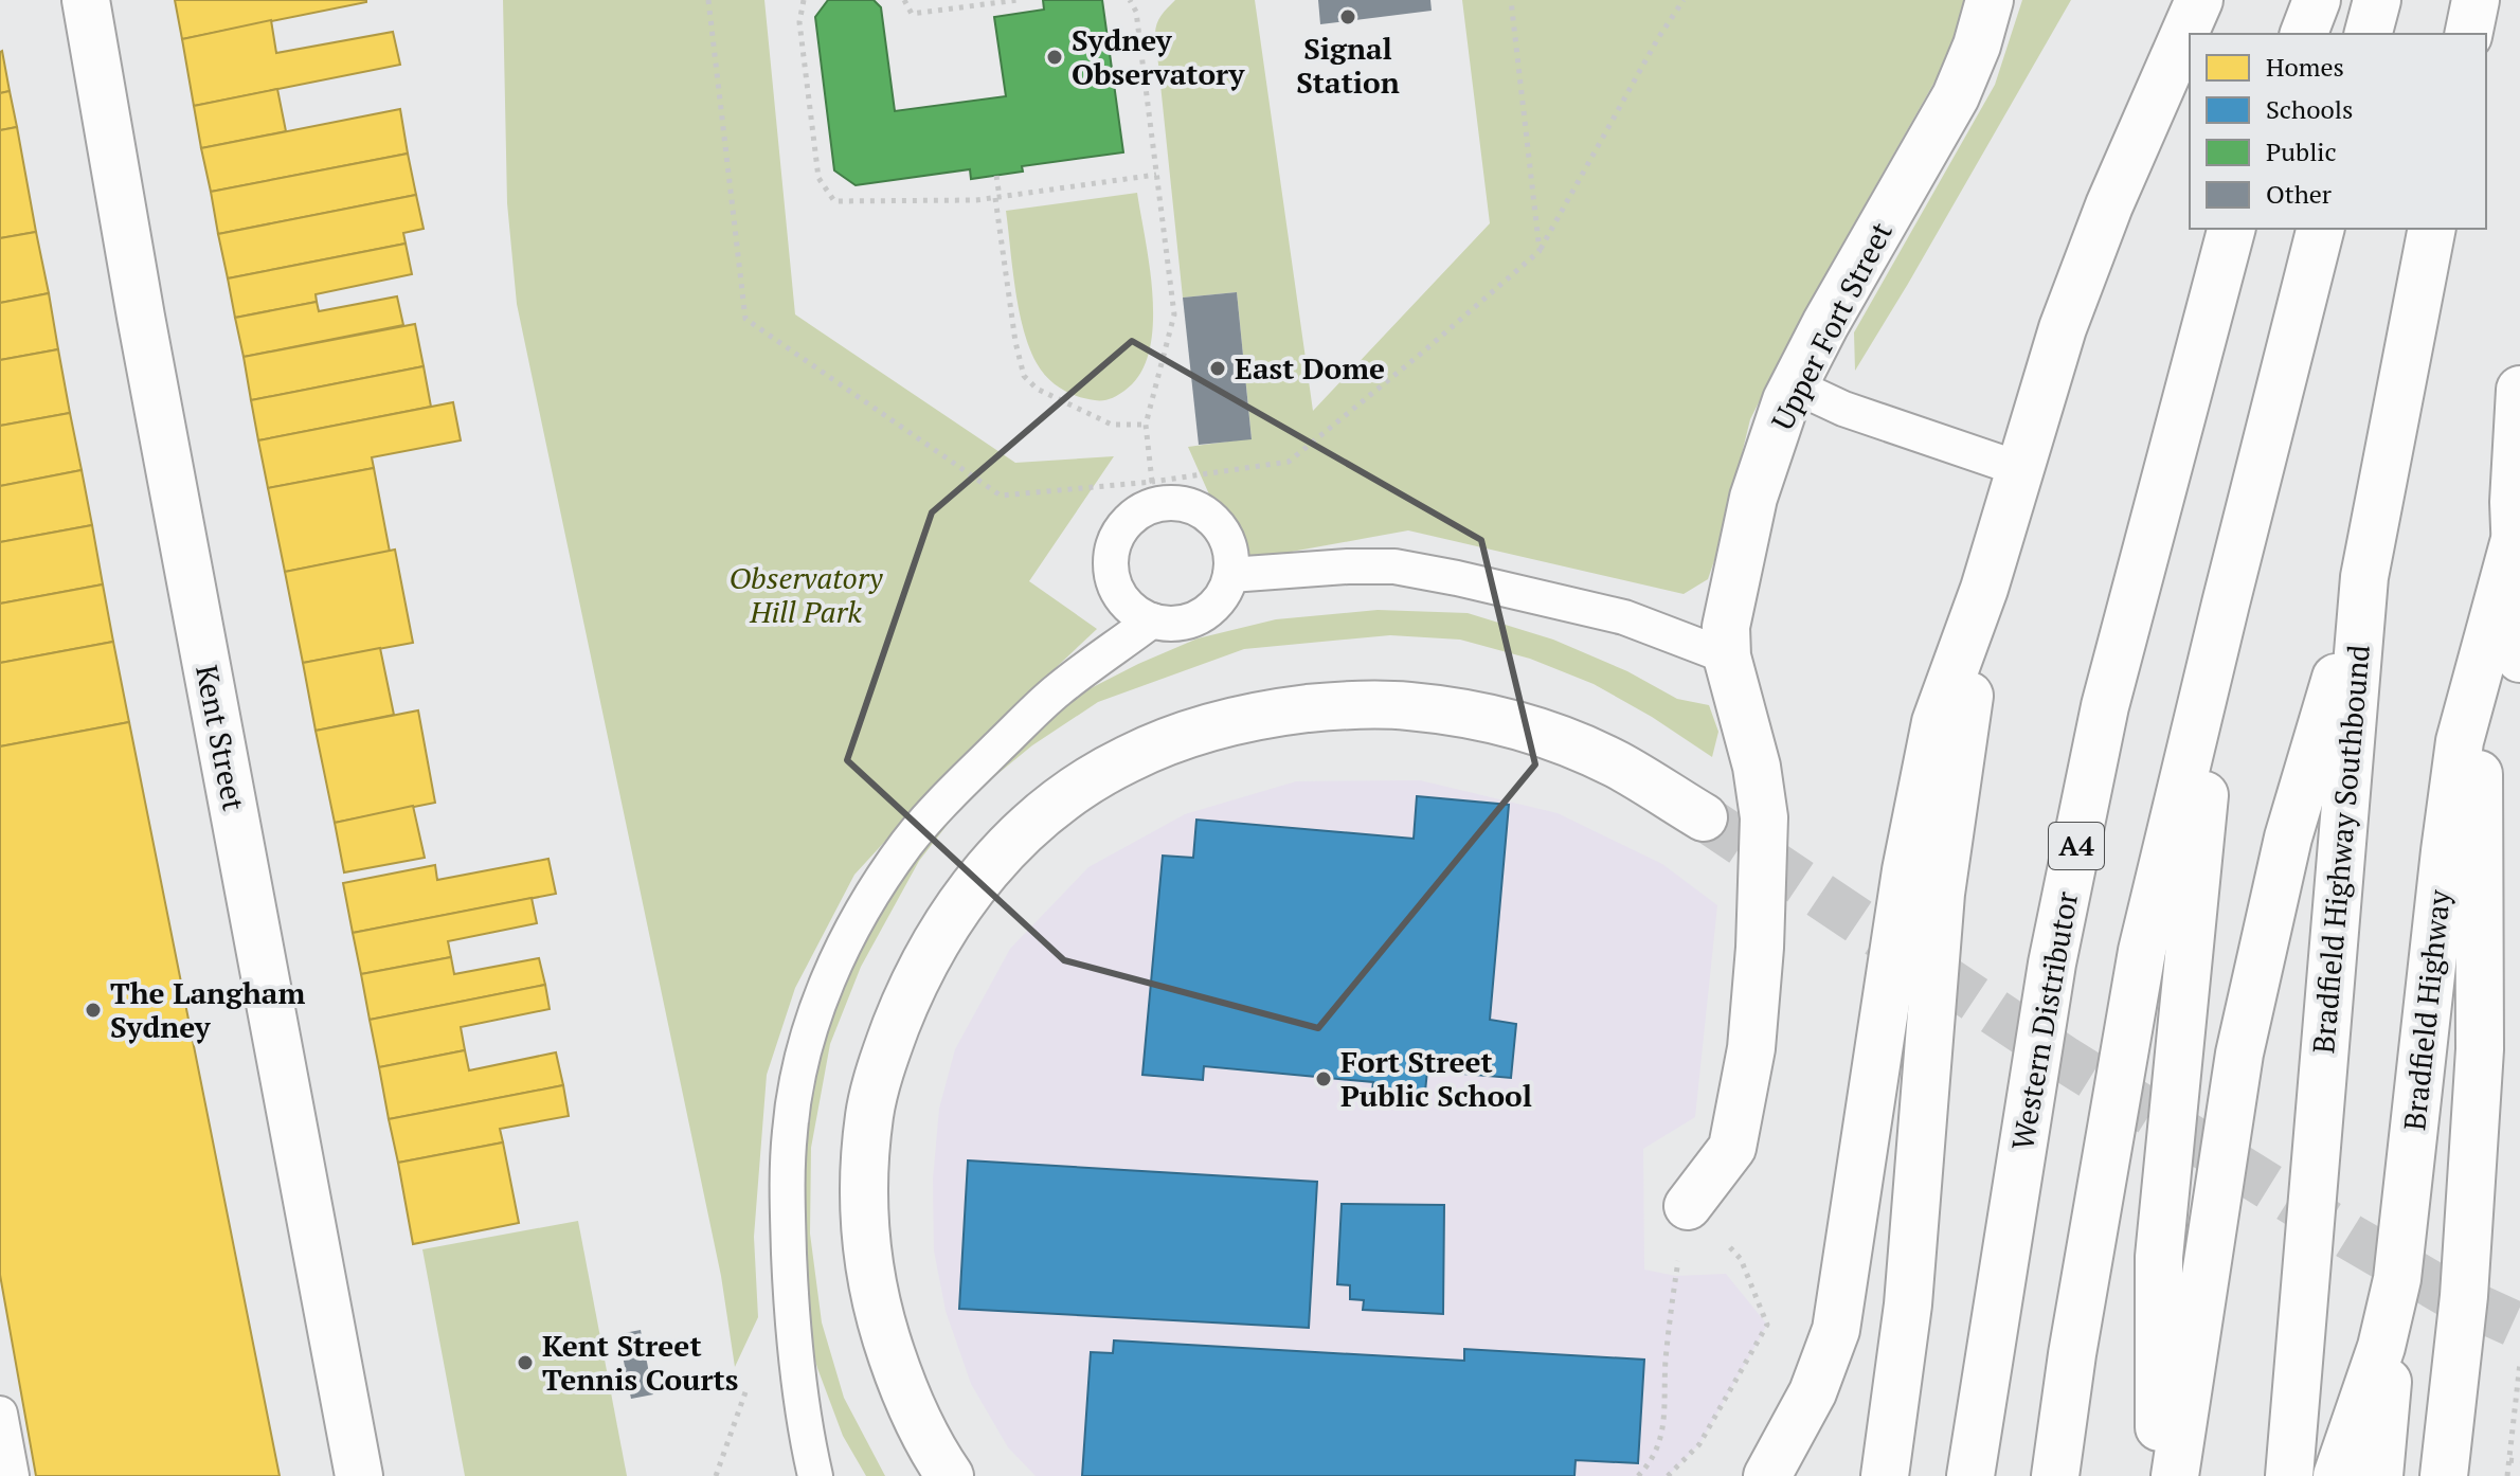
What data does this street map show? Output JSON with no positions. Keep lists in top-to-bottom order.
{
  "streets": {
    "main road": [
      "Upper Fort Street",
      "Kent Street",
      "A4",
      "Bradfield Highway Southbound",
      "Bradfield Highway",
      "Western Distributor"
    ]
  },
  "parks": ["Observatory Hill Park"],
  "places": [
    "Signal Station",
    "Sydney Observatory",
    "East Dome",
    "The Langham Sydney",
    "Fort Street Public School",
    "Kent Street Tennis Courts"
  ],
  "legend": [
    "Homes",
    "Schools",
    "Public",
    "Other"
  ]
}
